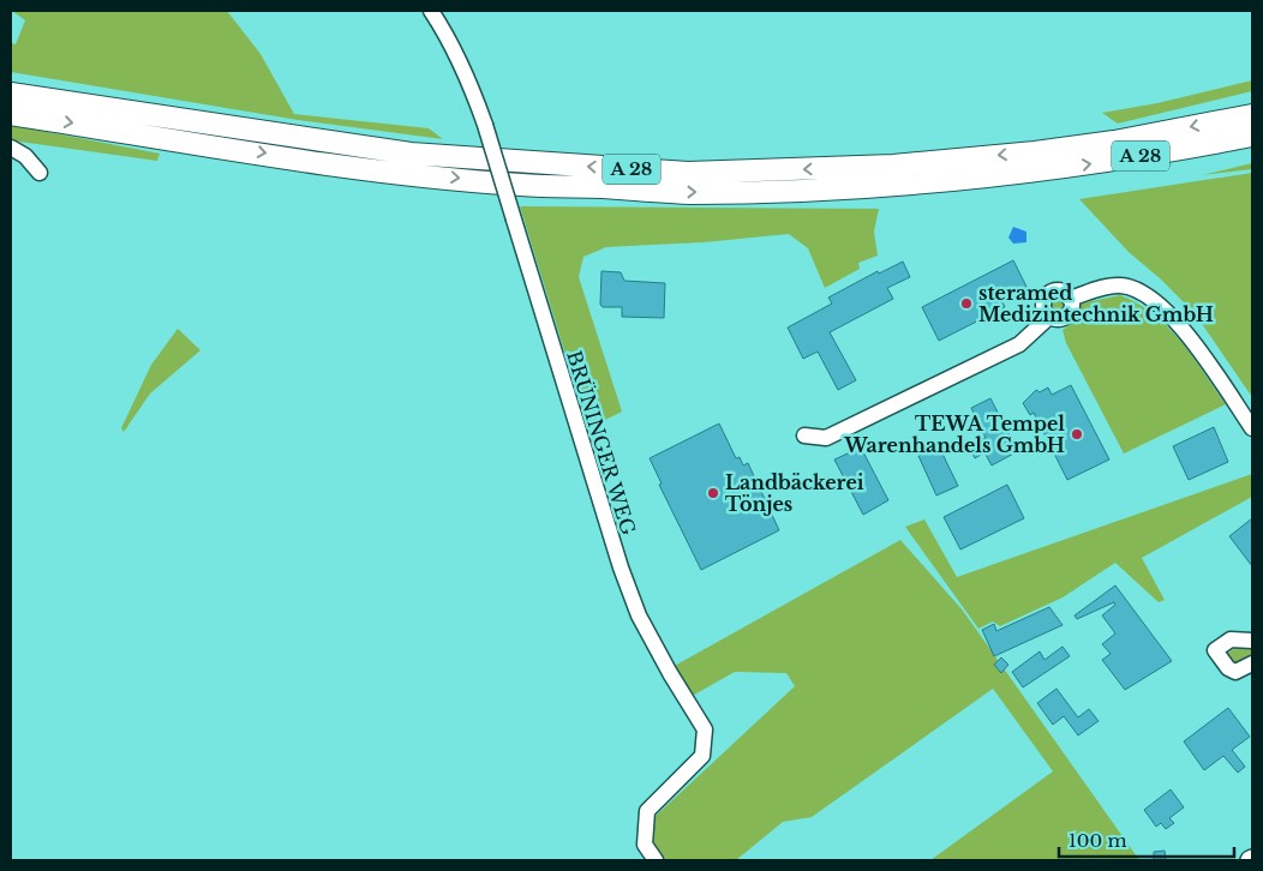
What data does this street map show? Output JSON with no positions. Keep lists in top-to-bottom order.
{
  "streets": {
    "highway": ["A 28"],
    "street": ["BRÜNINGER WEG"]
  },
  "places": ["steramed Medizintechnik GmbH", "TEWA Tempel Warenhandels GmbH", "Landbäckerei Tönjes"],
  "scale_bar": "100 m"
}
